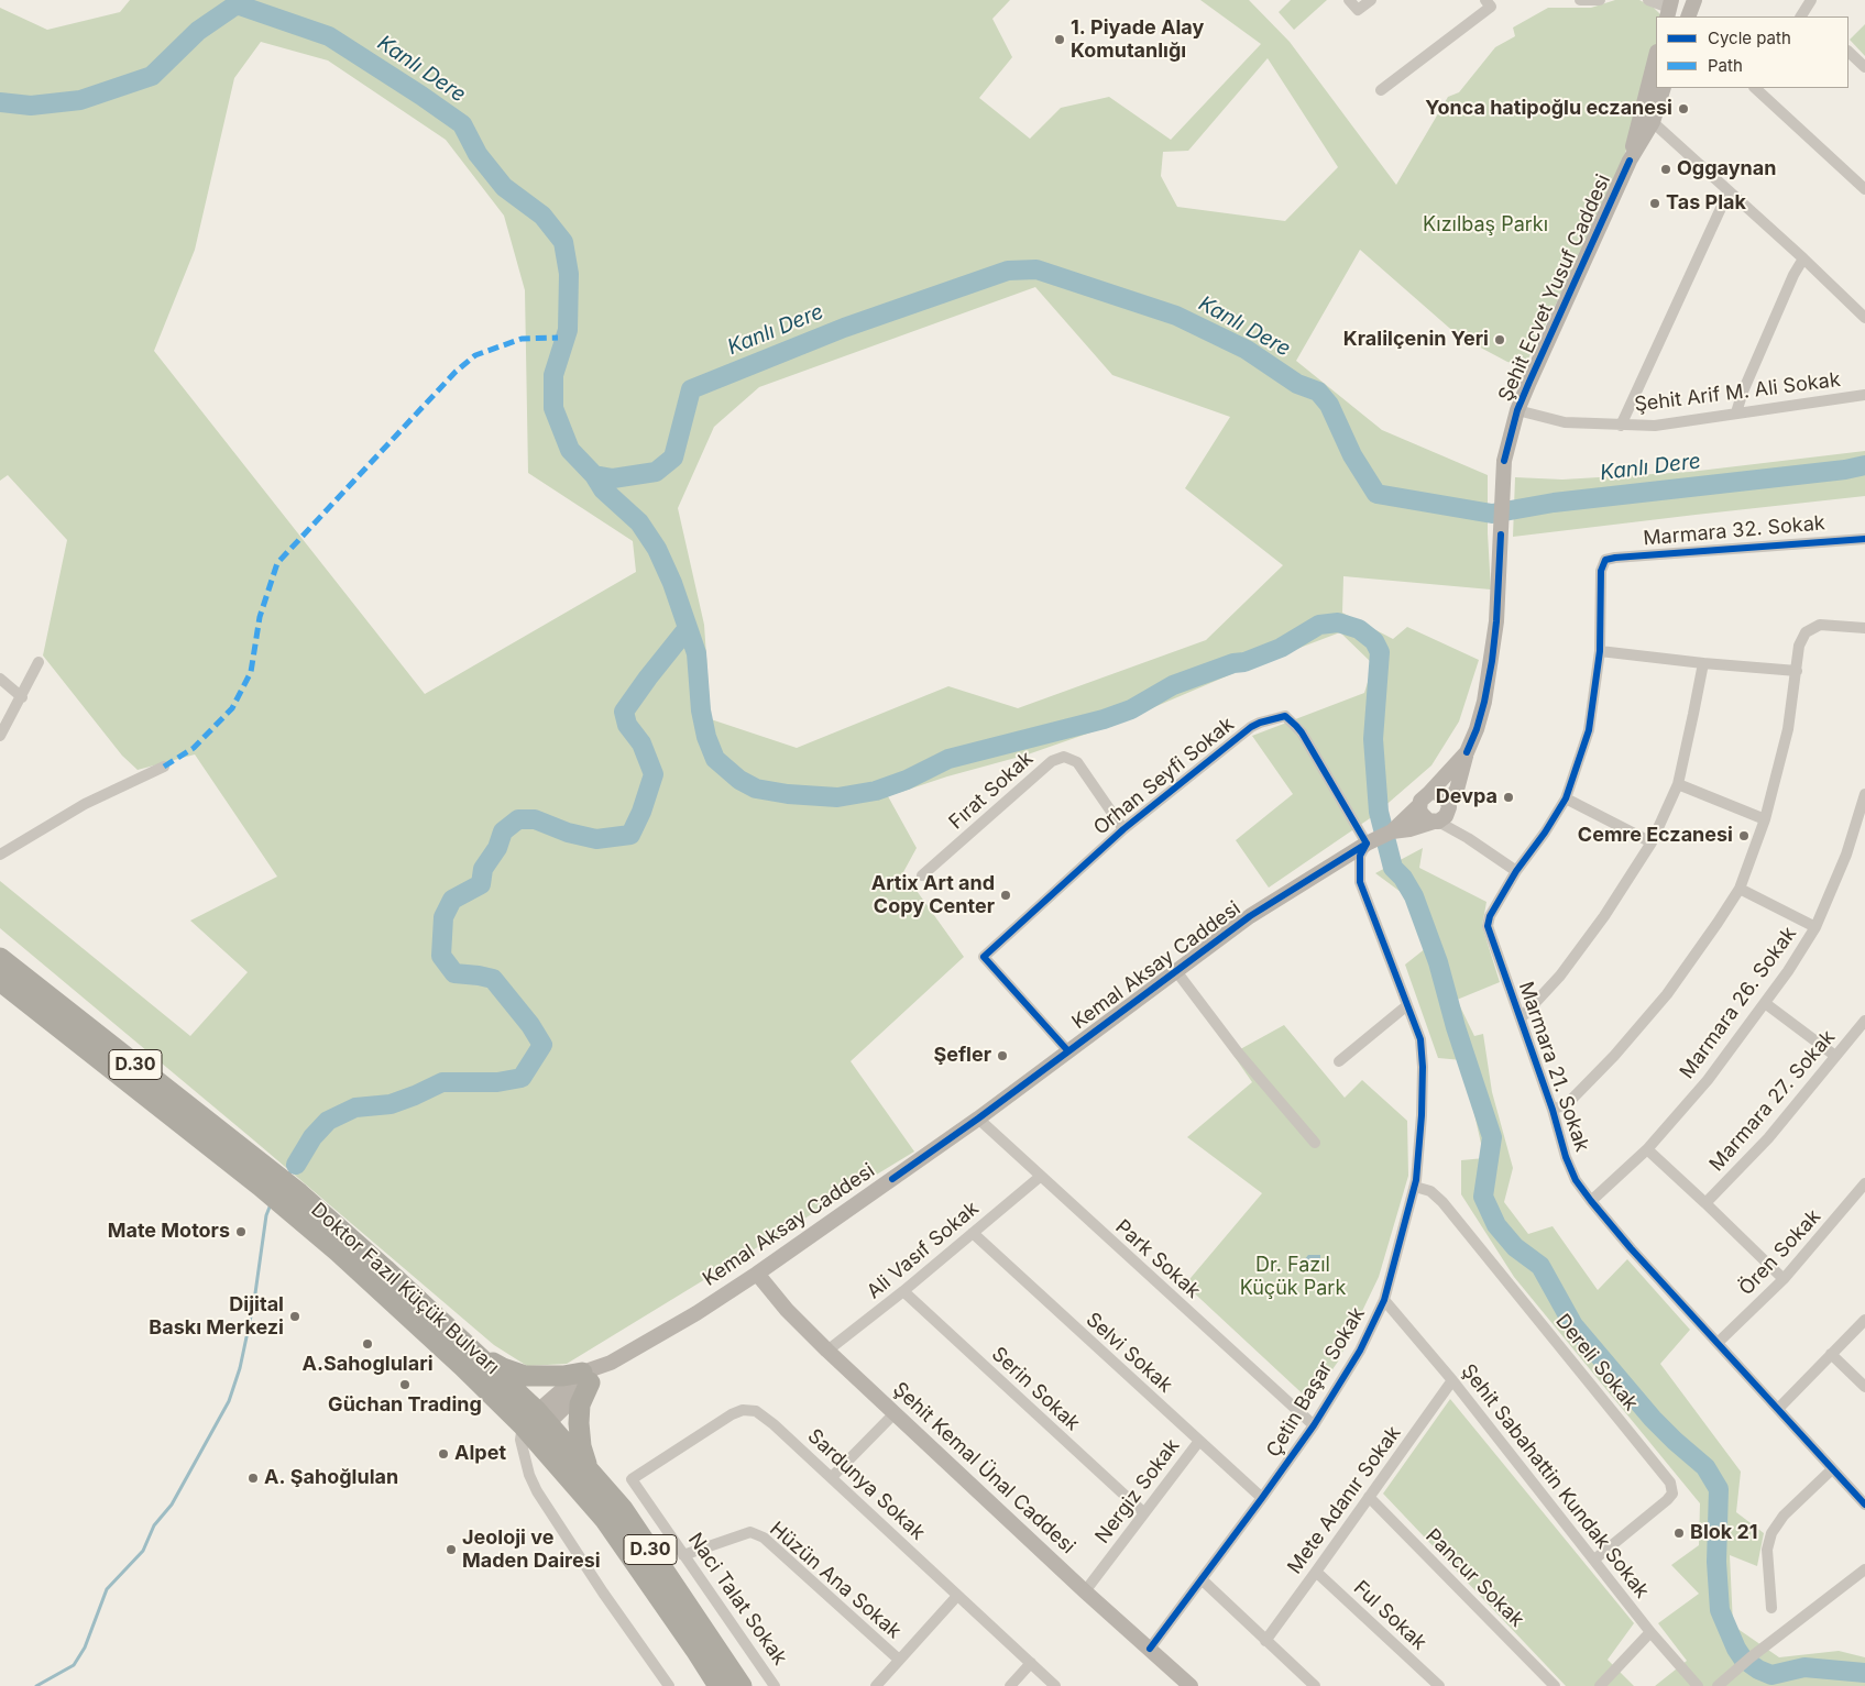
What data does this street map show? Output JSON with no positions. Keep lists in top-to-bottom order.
{
  "streets": {
    "highway": ["D.30", "Doktor Fazıl Küçük Bulvarı"],
    "main road": ["Şehit Ecvet Yusuf Caddesi", "Kemal Aksay Caddesi", "Şehit Kemal Ünal Caddesi"],
    "street": [
      "Şehit Arif M. Ali Sokak",
      "Marmara 32. Sokak",
      "Orhan Seyfi Sokak",
      "Fırat Sokak",
      "Marmara 26. Sokak",
      "Marmara 21. Sokak",
      "Marmara 27. Sokak",
      "Ali Vasıf Sokak",
      "Ören Sokak",
      "Park Sokak",
      "Selvi Sokak",
      "Dereli Sokak",
      "Çetin Başar Sokak",
      "Serin Sokak",
      "Şehit Sabahattin Kundak Sokak",
      "Sardunya Sokak",
      "Nergiz Sokak",
      "Mete Adanır Sokak",
      "Pancur Sokak",
      "Hüzün Ana Sokak",
      "Naci Talat Sokak",
      "Ful Sokak"
    ]
  },
  "crossings": [
    ["Şehit Ecvet Yusuf Caddesi", "Şehit Arif M. Ali Sokak"],
    ["Şehit Ecvet Yusuf Caddesi", "Kemal Aksay Caddesi"],
    ["Marmara 32. Sokak", "Marmara 21. Sokak"],
    ["Orhan Seyfi Sokak", "Fırat Sokak"],
    ["Orhan Seyfi Sokak", "Kemal Aksay Caddesi"],
    ["Orhan Seyfi Sokak", "Çetin Başar Sokak"],
    ["Kemal Aksay Caddesi", "Park Sokak"],
    ["Kemal Aksay Caddesi", "Doktor Fazıl Küçük Bulvarı"],
    ["Kemal Aksay Caddesi", "Çetin Başar Sokak"],
    ["Kemal Aksay Caddesi", "Şehit Kemal Ünal Caddesi"],
    ["Marmara 26. Sokak", "Marmara 21. Sokak"],
    ["Marmara 21. Sokak", "Ören Sokak"],
    ["Ali Vasıf Sokak", "Park Sokak"],
    ["Ali Vasıf Sokak", "Selvi Sokak"],
    ["Ali Vasıf Sokak", "Serin Sokak"],
    ["Ali Vasıf Sokak", "Şehit Kemal Ünal Caddesi"],
    ["Park Sokak", "Çetin Başar Sokak"],
    ["Selvi Sokak", "Çetin Başar Sokak"],
    ["Selvi Sokak", "Nergiz Sokak"],
    ["Dereli Sokak", "Çetin Başar Sokak"],
    ["Dereli Sokak", "Şehit Sabahattin Kundak Sokak"],
    ["Çetin Başar Sokak", "Şehit Kemal Ünal Caddesi"],
    ["Çetin Başar Sokak", "Şehit Sabahattin Kundak Sokak"],
    ["Serin Sokak", "Nergiz Sokak"],
    ["Şehit Kemal Ünal Caddesi", "Nergiz Sokak"],
    ["Şehit Sabahattin Kundak Sokak", "Mete Adanır Sokak"],
    ["Sardunya Sokak", "Naci Talat Sokak"],
    ["Mete Adanır Sokak", "Pancur Sokak"],
    ["Mete Adanır Sokak", "Ful Sokak"],
    ["Hüzün Ana Sokak", "Naci Talat Sokak"]
  ],
  "water": ["Kanlı Dere"],
  "parks": ["Kızılbaş Parkı", "Dr. Fazıl Küçük Park"],
  "places": [
    "1. Piyade Alay Komutanlığı",
    "Yonca hatipoğlu eczanesi",
    "Oggaynan",
    "Tas Plak",
    "Kralilçenin Yeri",
    "Devpa",
    "Cemre Eczanesi",
    "Artix Art and Copy Center",
    "Şefler",
    "Mate Motors",
    "Dijital Baskı Merkezi",
    "A.Sahoglulari",
    "Güchan Trading",
    "Alpet",
    "A. Şahoğlulan",
    "Blok 21",
    "Jeoloji ve Maden Dairesi"
  ],
  "legend": ["Cycle path", "Path"]
}
